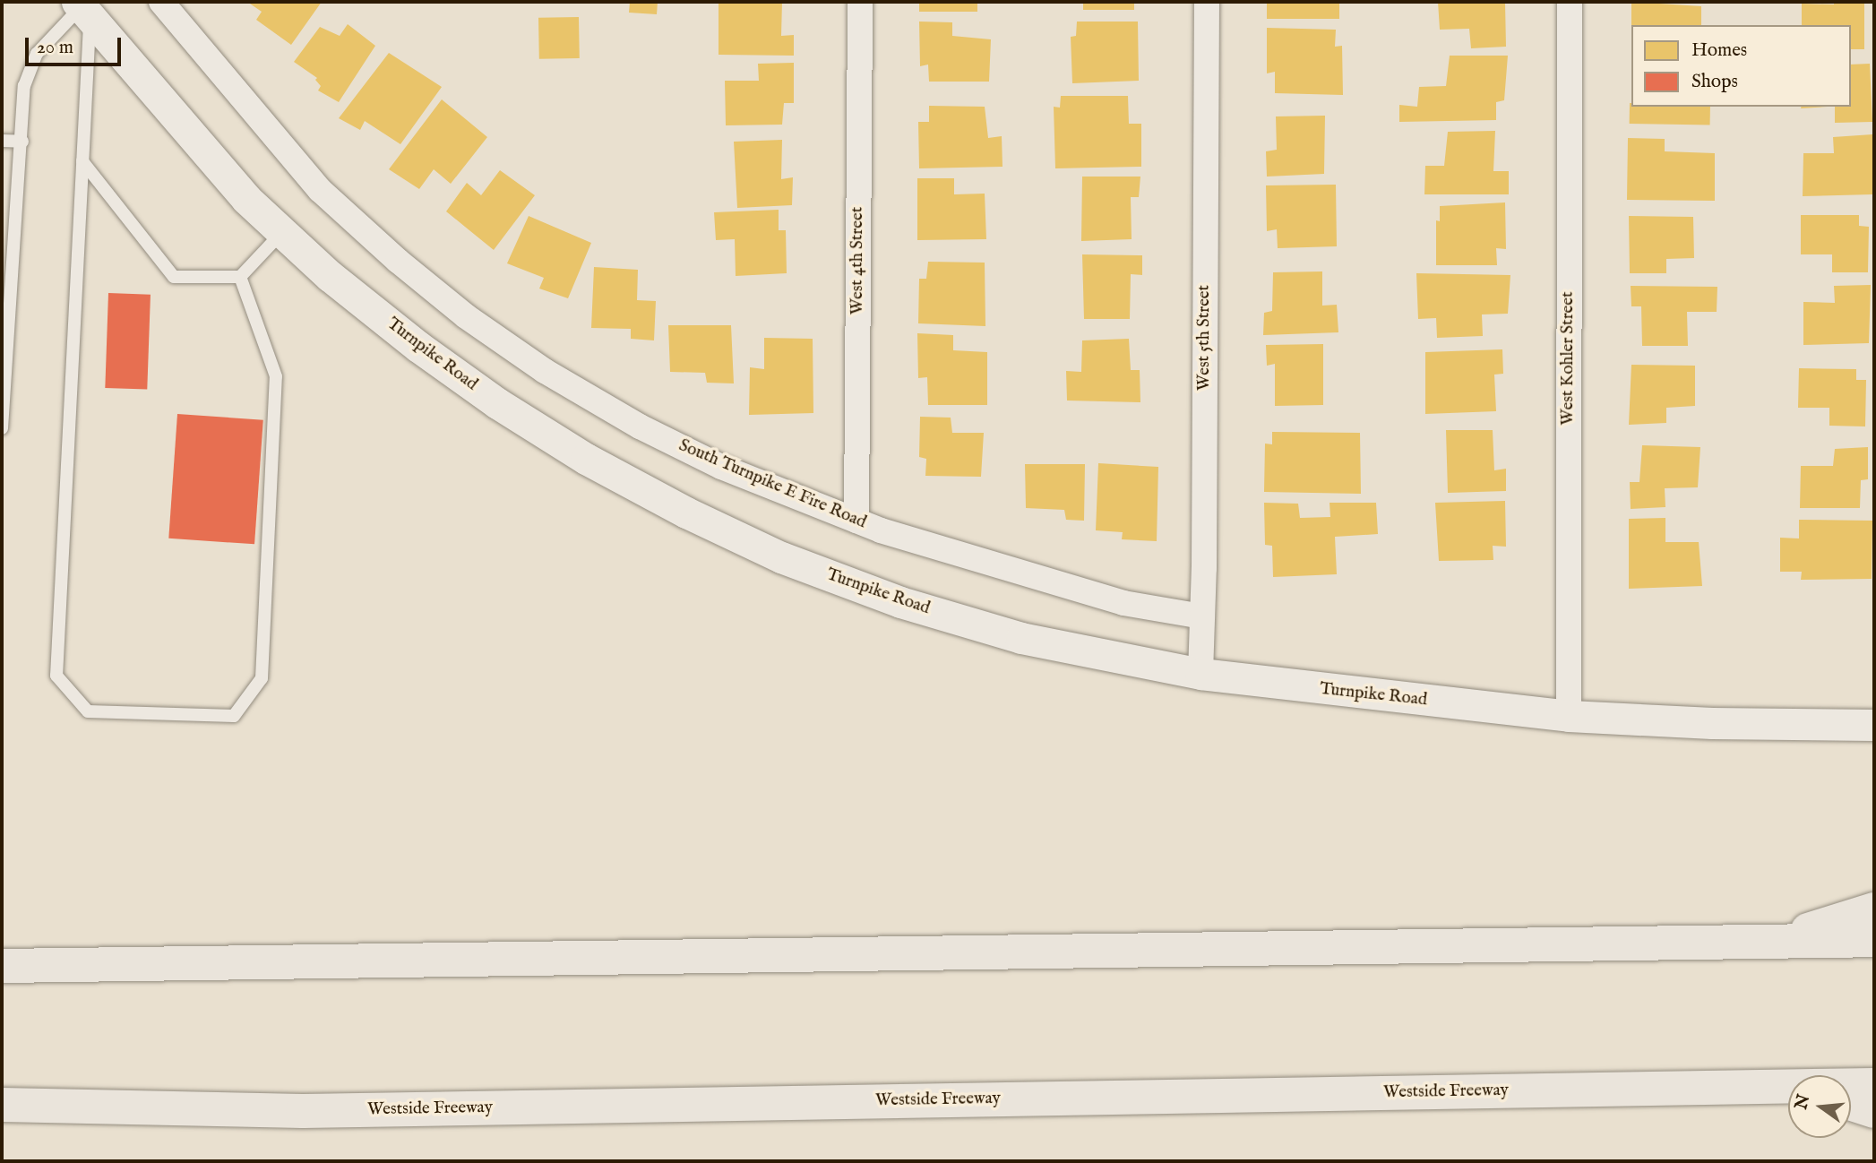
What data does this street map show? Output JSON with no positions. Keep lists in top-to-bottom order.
{
  "streets": {
    "highway": ["Westside Freeway"],
    "street": [
      "West 4th Street",
      "West 5th Street",
      "Turnpike Road",
      "West Kohler Street",
      "South Turnpike E Fire Road"
    ]
  },
  "crossings": [
    ["West 4th Street", "South Turnpike E Fire Road"],
    ["West 5th Street", "Turnpike Road"],
    ["West 5th Street", "South Turnpike E Fire Road"],
    ["Turnpike Road", "West Kohler Street"]
  ],
  "legend": ["Homes", "Shops"],
  "scale_bar": "20 m",
  "north": "left"
}
